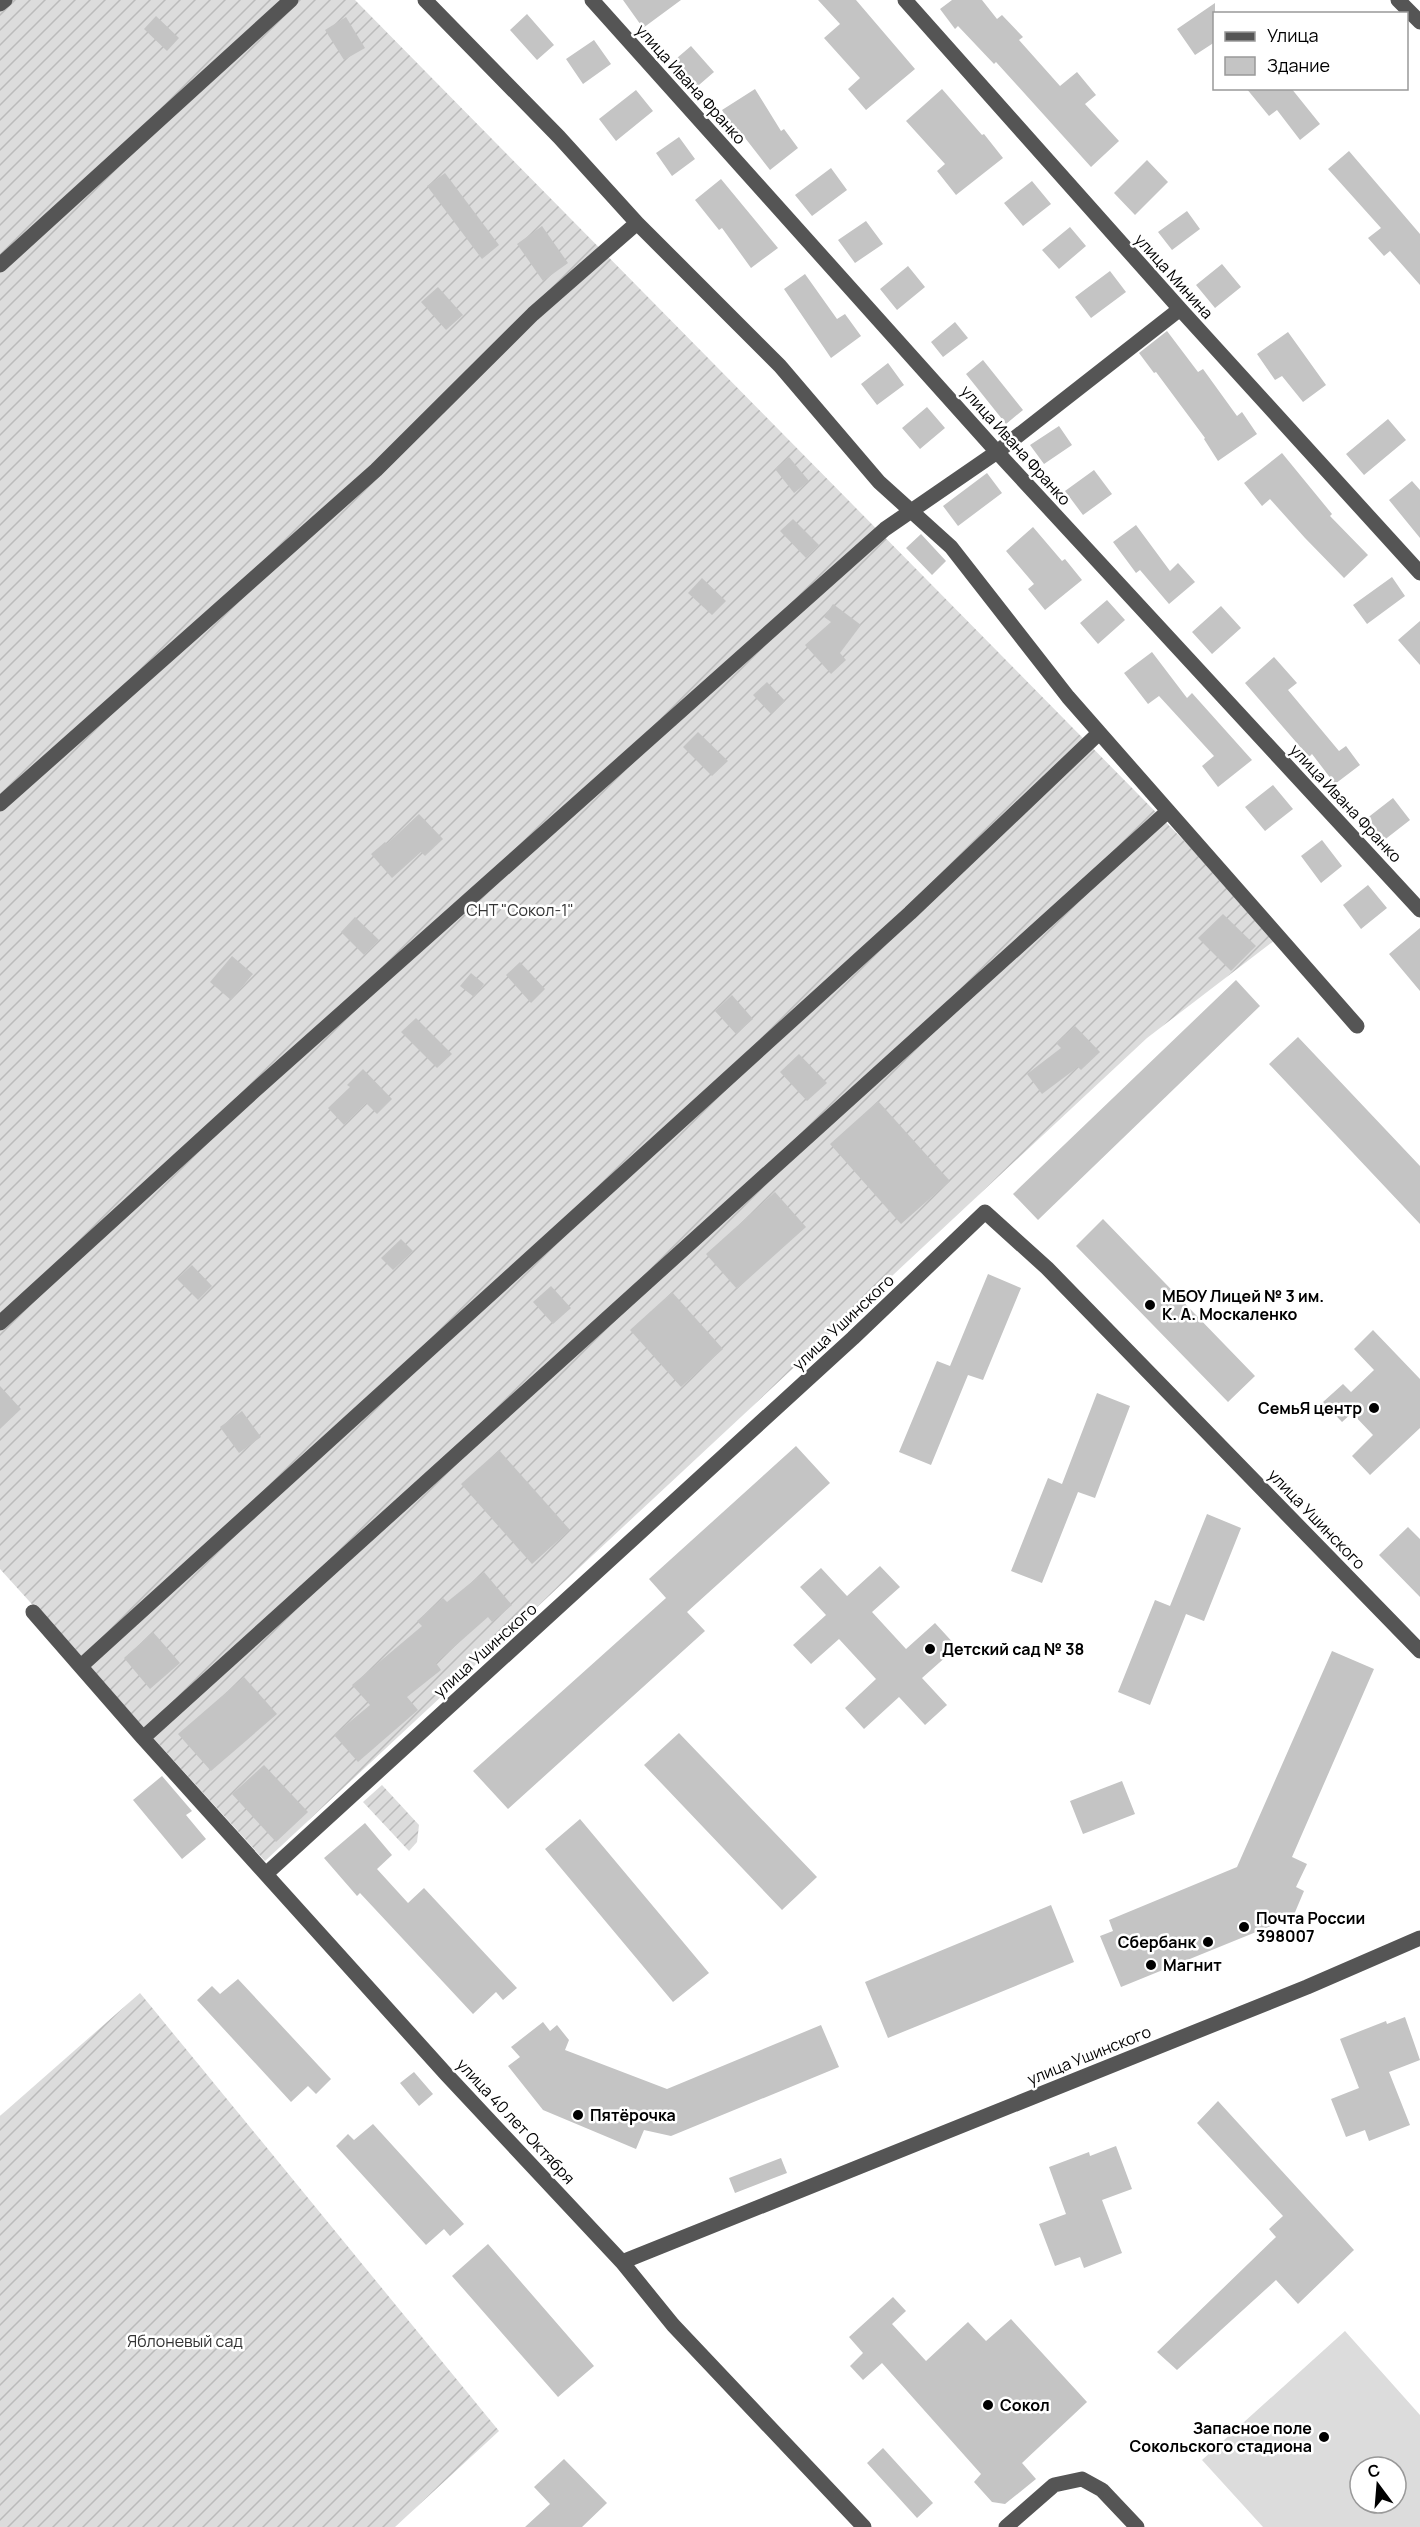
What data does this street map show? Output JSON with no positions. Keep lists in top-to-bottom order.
{
  "streets": {
    "street": [
      "улица Ивана Франко",
      "улица Минина",
      "улица Ушинского",
      "улица 40 лет Октября"
    ]
  },
  "crossings": [
    ["улица Ушинского", "улица 40 лет Октября"]
  ],
  "parks": ["СНТ \"Сокол-1\"", "Яблоневый сад"],
  "places": [
    "МБОУ Лицей № 3 им. К. А. Москаленко",
    "СемьЯ центр",
    "Детский сад № 38",
    "Почта России 398007",
    "Сбербанк",
    "Магнит",
    "Пятёрочка",
    "Сокол",
    "Запасное поле Сокольского стадиона"
  ],
  "legend": ["Улица", "Здание"],
  "north": "top"
}
